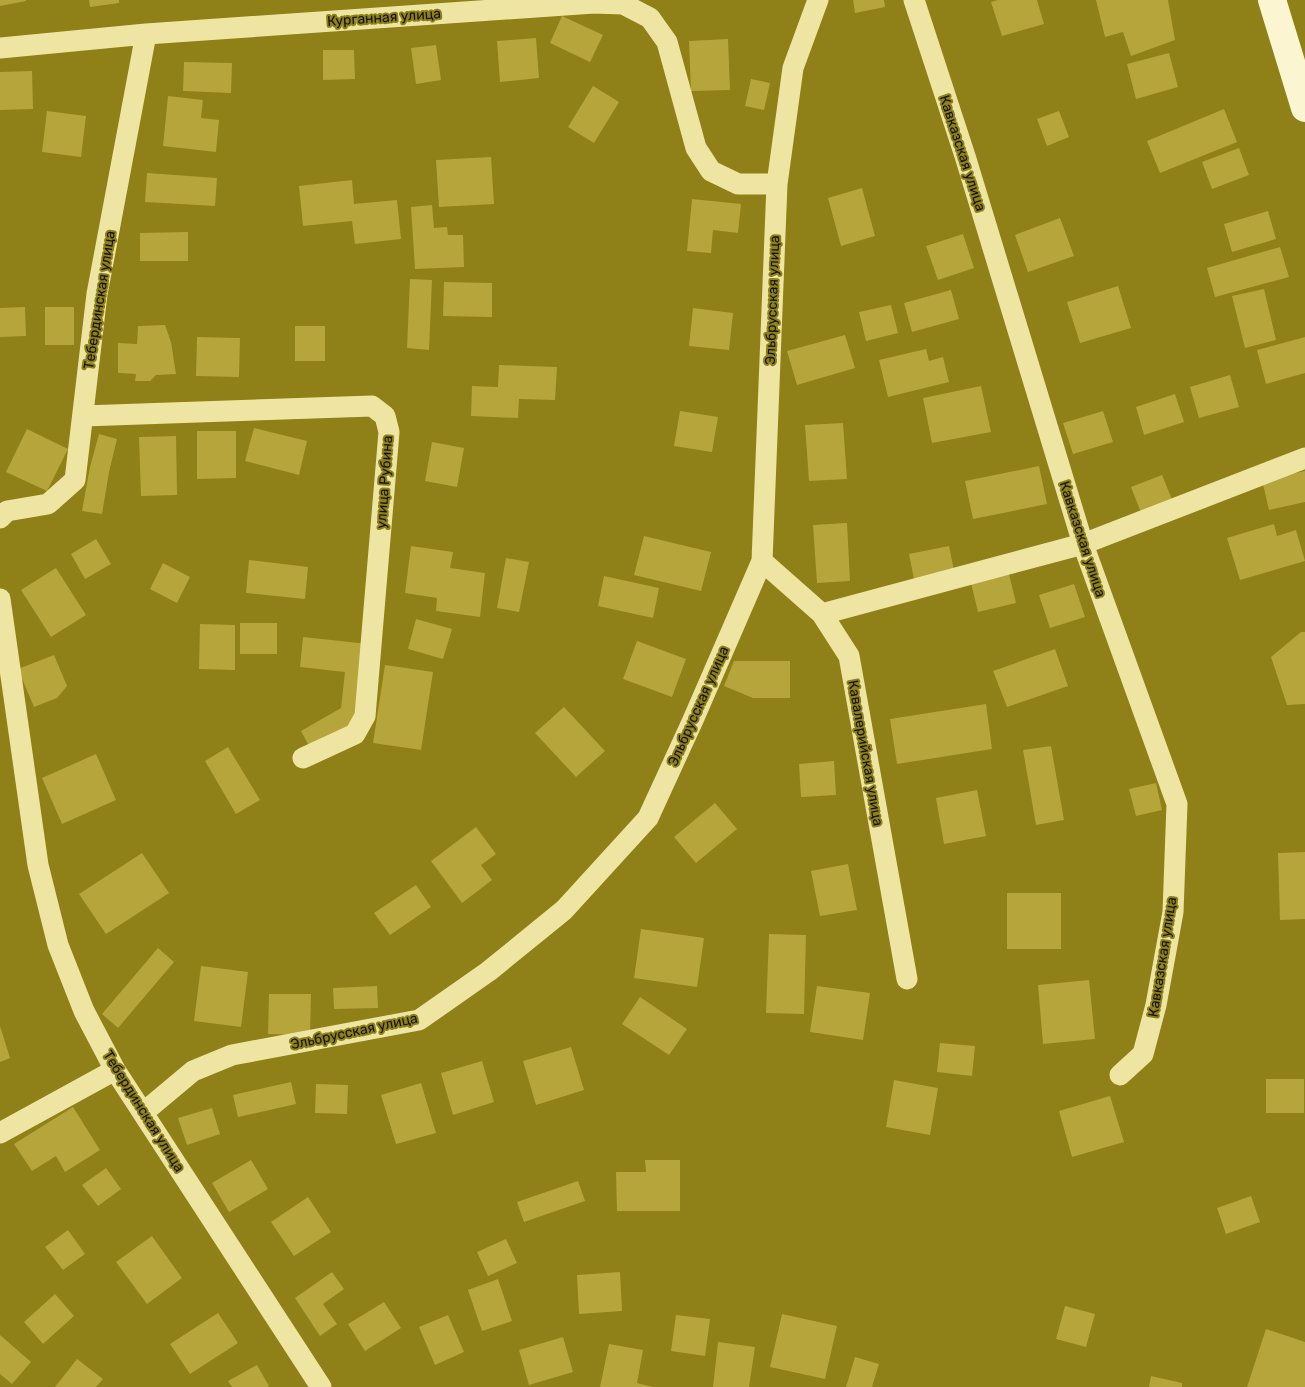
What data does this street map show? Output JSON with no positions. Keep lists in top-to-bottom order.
{
  "streets": {
    "street": [
      "Курганная улица",
      "Кавказская улица",
      "Тебердинская улица",
      "Эльбрусская улица",
      "улица Рубина",
      "Кавалерийская улица"
    ]
  },
  "crossings": [
    ["Курганная улица", "Тебердинская улица"],
    ["Курганная улица", "Эльбрусская улица"],
    ["Тебердинская улица", "Эльбрусская улица"],
    ["Тебердинская улица", "улица Рубина"],
    ["Эльбрусская улица", "Кавалерийская улица"]
  ]
}
